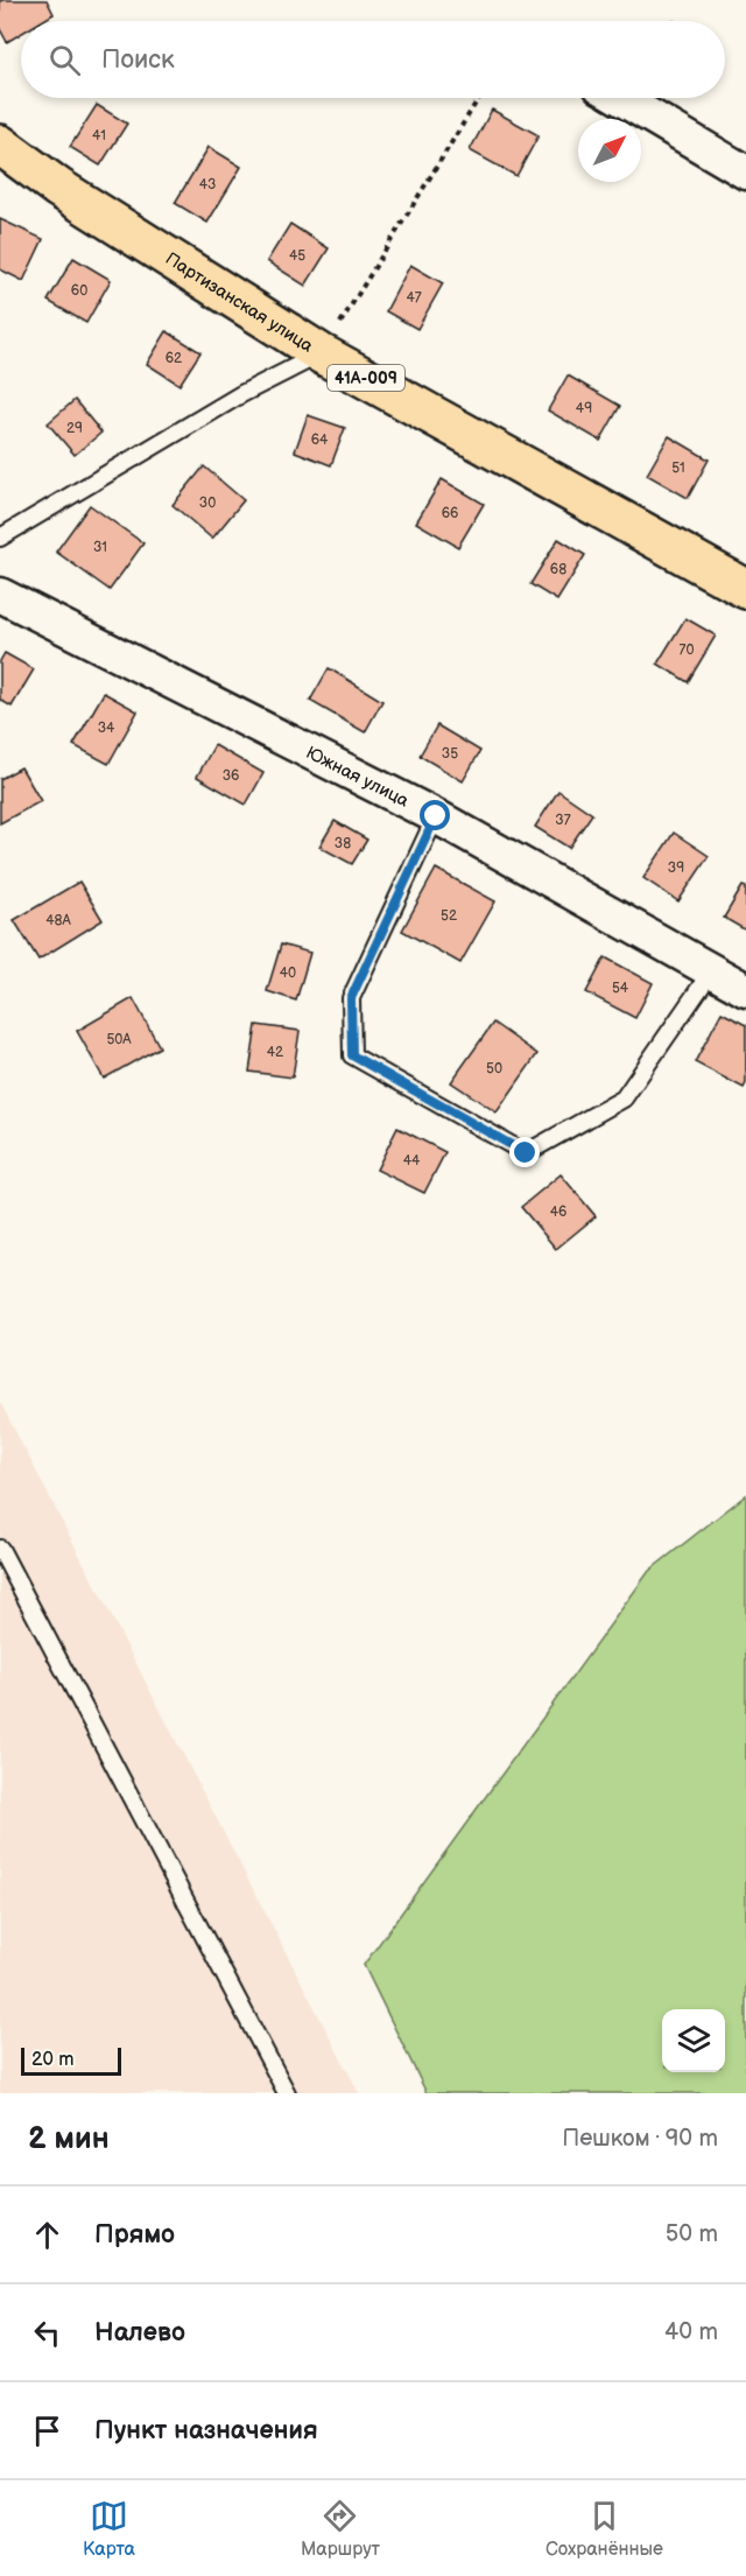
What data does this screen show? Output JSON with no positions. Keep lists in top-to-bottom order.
{
  "streets": {
    "main road": ["Партизанская улица", "41А-009"],
    "street": ["Южная улица"]
  },
  "house_numbers": [
    "41",
    "43",
    "45",
    "60",
    "47",
    "62",
    "49",
    "29",
    "64",
    "51",
    "30",
    "66",
    "31",
    "68",
    "70",
    "34",
    "35",
    "36",
    "37",
    "38",
    "39",
    "52",
    "48А",
    "40",
    "54",
    "50А",
    "42",
    "50",
    "44",
    "46"
  ],
  "scale_bar": "20 m",
  "north": "top right",
  "page": {
    "search": "Поиск",
    "scale": "20 m",
    "heading": ["2 мин", "Пешком · 90 m"],
    "list": [
      ["Прямо", "50 m"],
      ["Налево", "40 m"],
      "Пункт назначения"
    ],
    "nav": ["Карта", "Маршрут", "Сохранённые"]
  }
}
